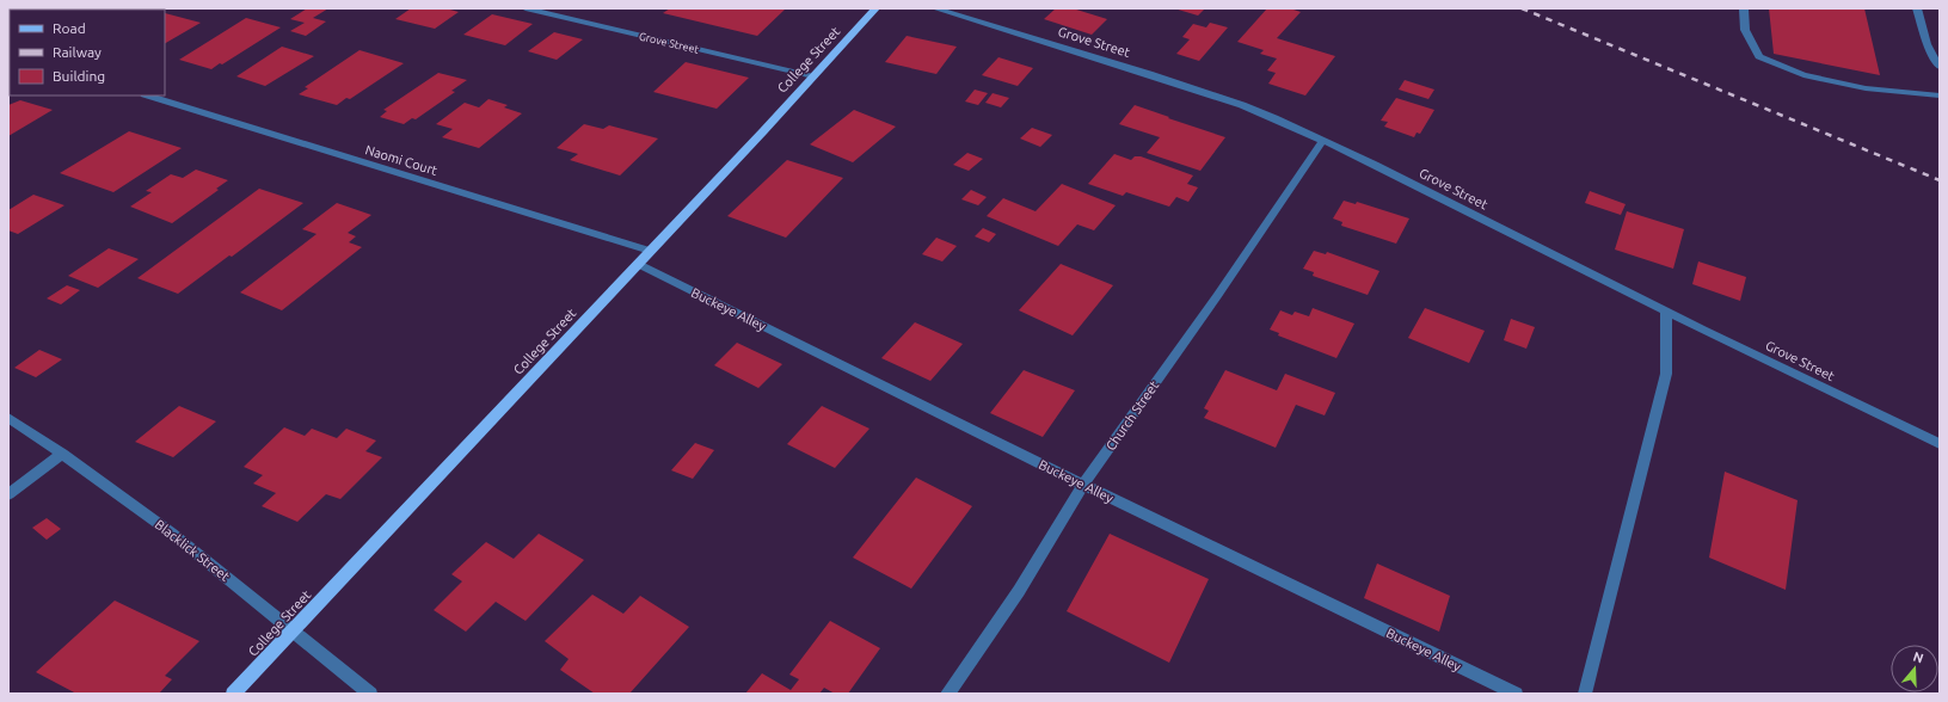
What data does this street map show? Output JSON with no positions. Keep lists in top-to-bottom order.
{
  "streets": {
    "main road": ["College Street"],
    "street": [
      "Grove Street",
      "Naomi Court",
      "Buckeye Alley",
      "Church Street",
      "Blacklick Street"
    ]
  },
  "crossings": [
    ["Grove Street", "College Street"],
    ["Grove Street", "Church Street"],
    ["College Street", "Naomi Court"],
    ["College Street", "Buckeye Alley"],
    ["College Street", "Blacklick Street"],
    ["Buckeye Alley", "Church Street"]
  ],
  "legend": ["Road", "Railway", "Building"],
  "north": "top"
}
